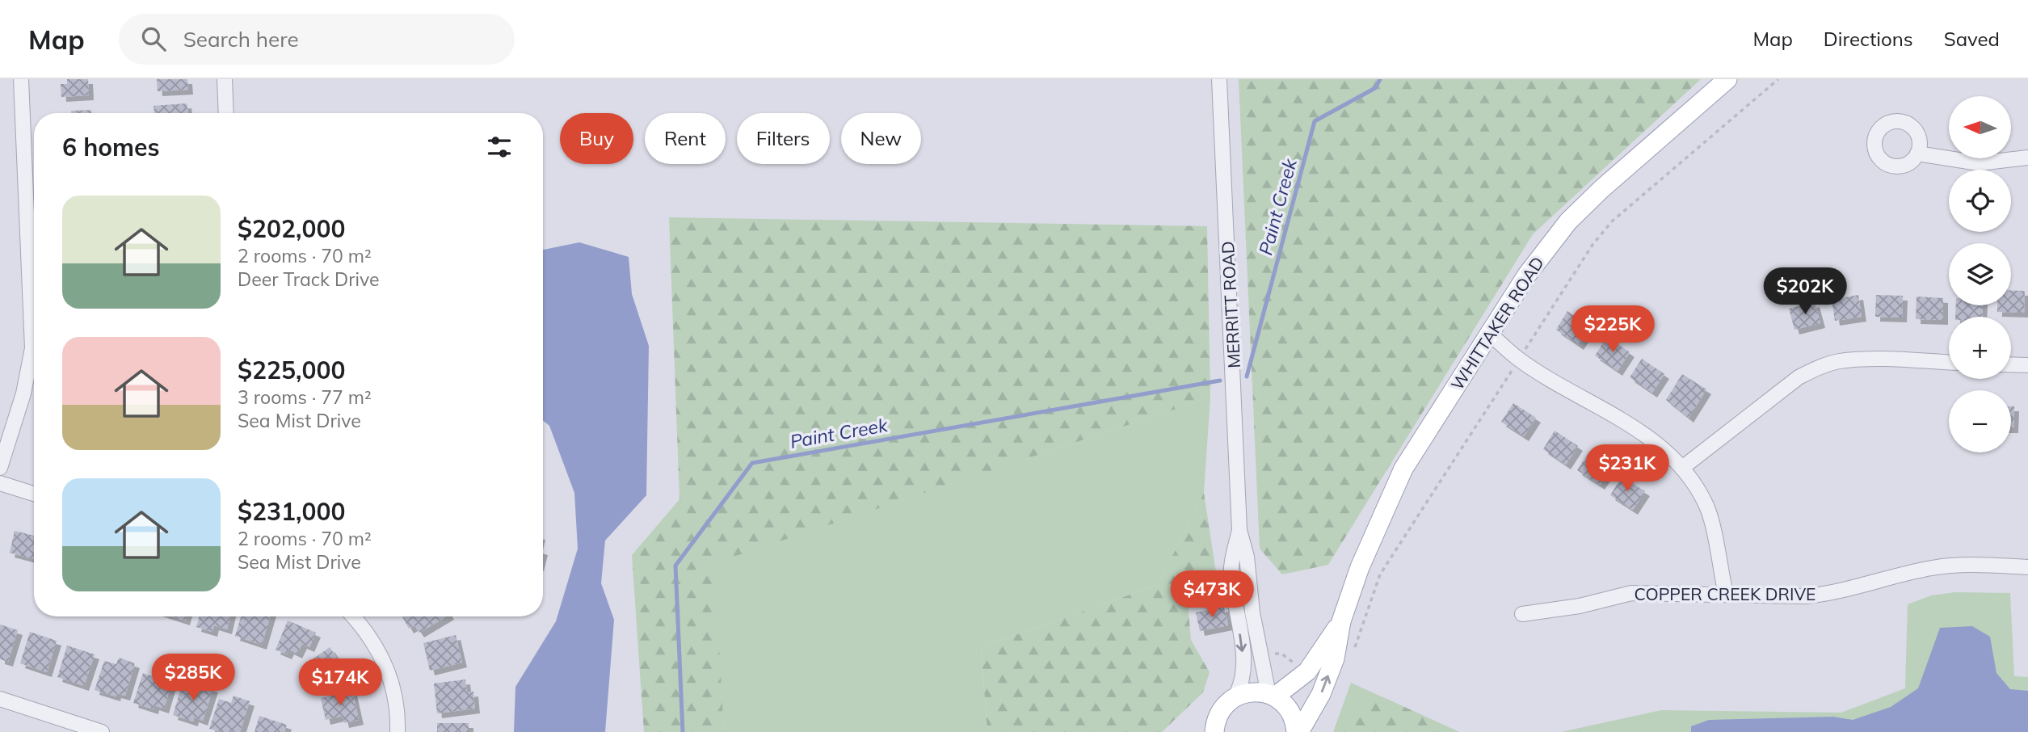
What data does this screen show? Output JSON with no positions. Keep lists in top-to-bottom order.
{
  "streets": {
    "main road": ["WHITTAKER ROAD"],
    "street": ["MERRITT ROAD", "COPPER CREEK DRIVE"]
  },
  "crossings": [
    ["MERRITT ROAD", "WHITTAKER ROAD"]
  ],
  "water": ["Paint Creek"],
  "north": "left",
  "page": {
    "header": "Map",
    "search": "Search here",
    "nav": ["Map", "Directions", "Saved"],
    "map_buttons": ["+", "−"],
    "chip": [
      "Buy",
      "Rent",
      "Filters",
      "New"
    ],
    "heading": "6 homes",
    "list": [
      {
        "name": "$202,000",
        "note": "2 rooms · 70 m² · Deer Track Drive"
      },
      {
        "name": "$225,000",
        "note": "3 rooms · 77 m² · Sea Mist Drive"
      },
      {
        "name": "$231,000",
        "note": "2 rooms · 70 m² · Sea Mist Drive"
      }
    ],
    "price": [
      "$202K",
      "$225K",
      "$231K",
      "$473K",
      "$285K",
      "$174K"
    ]
  }
}
